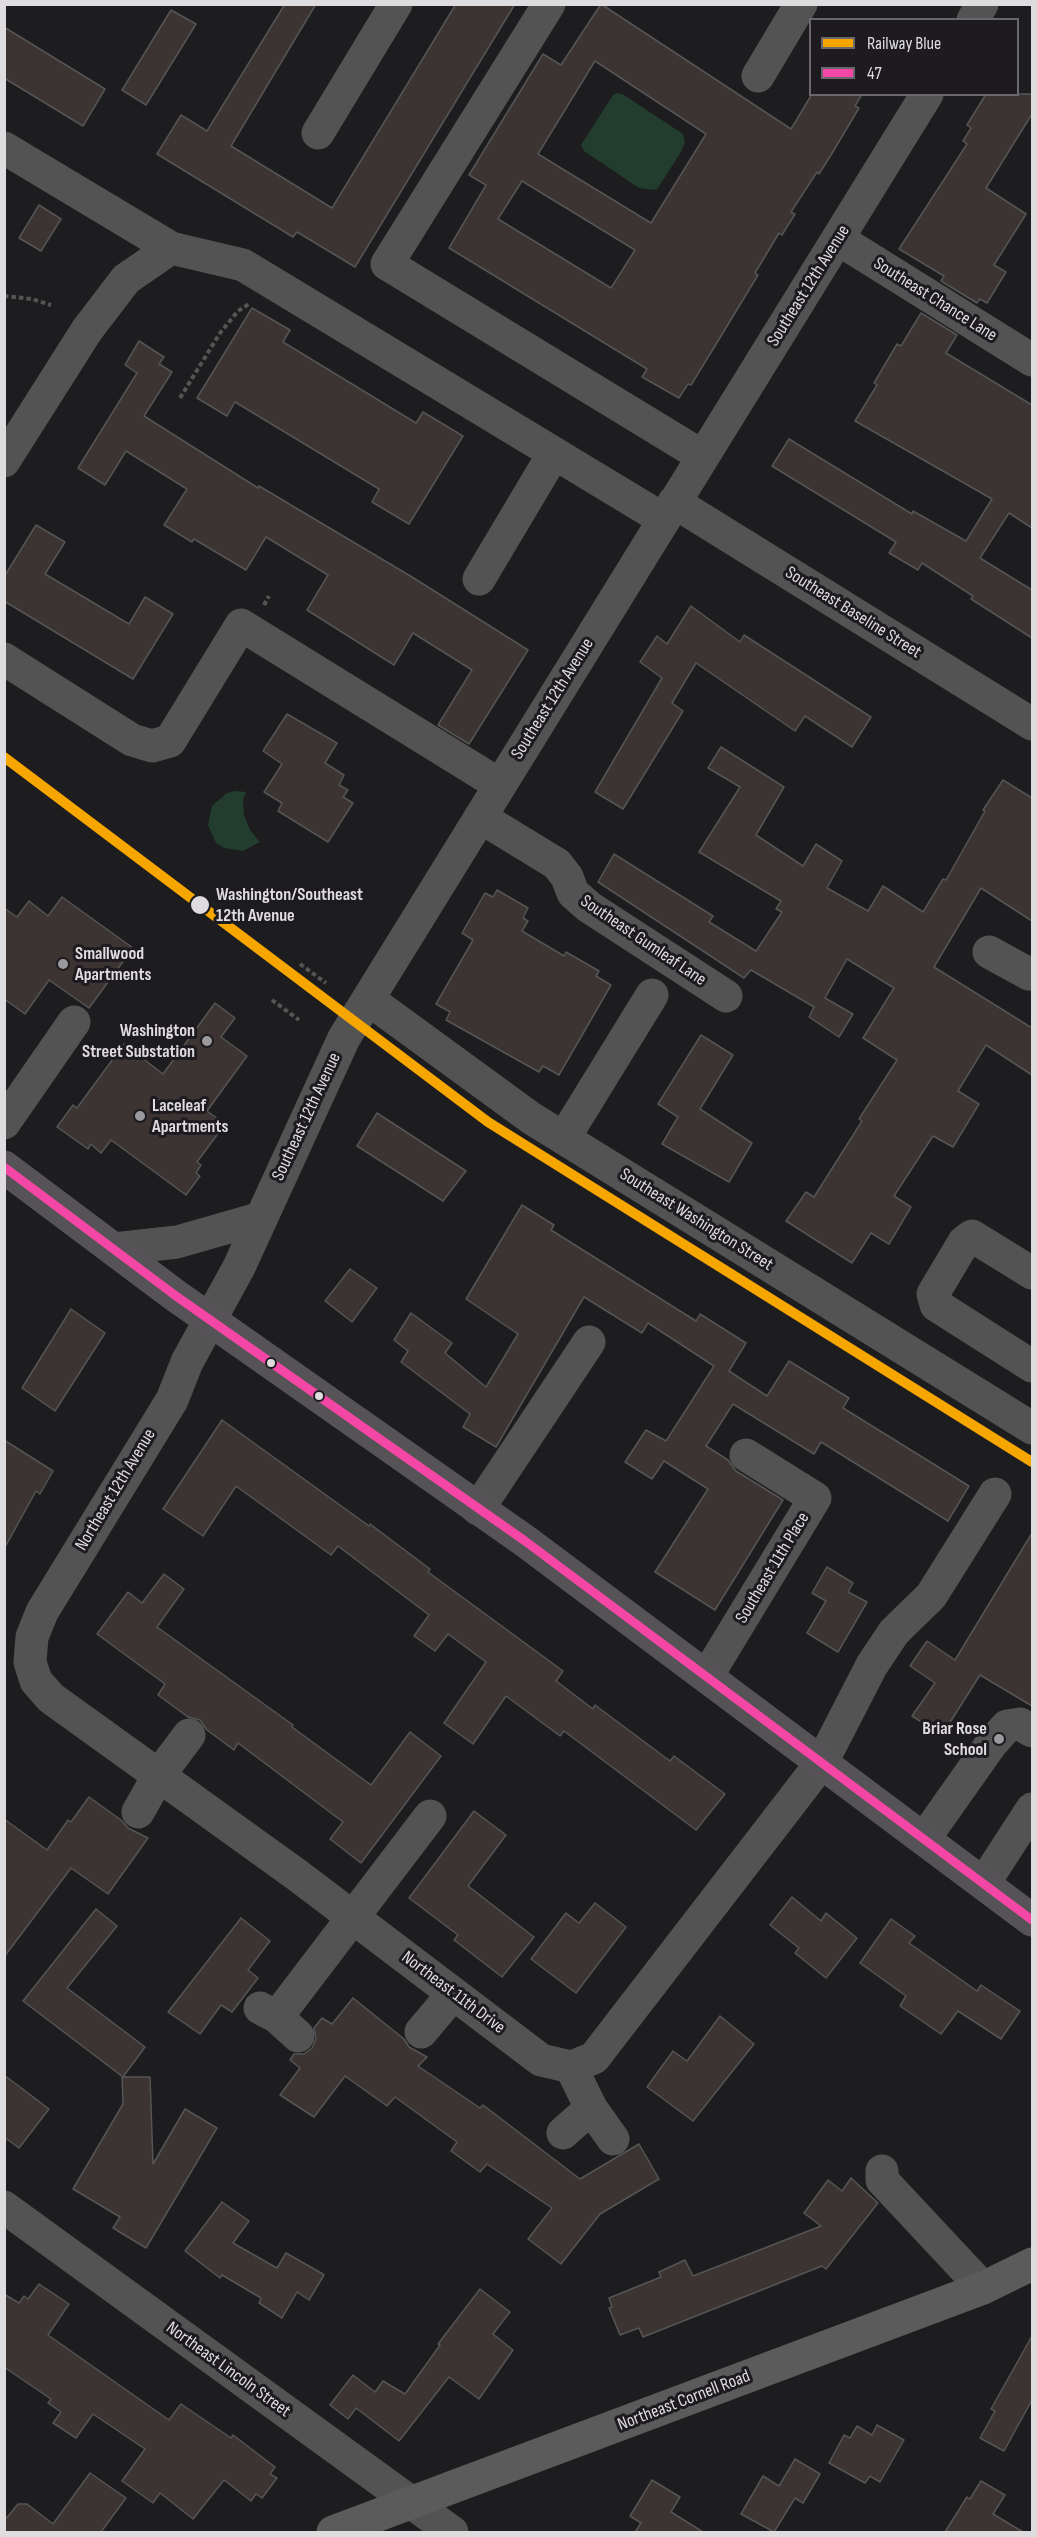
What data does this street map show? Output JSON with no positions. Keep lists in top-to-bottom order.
{
  "streets": {
    "highway": ["Northeast Cornell Road"],
    "street": [
      "Southeast 12th Avenue",
      "Southeast Chance Lane",
      "Southeast Baseline Street",
      "Southeast Gumleaf Lane",
      "Southeast Washington Street",
      "Northeast 12th Avenue",
      "Southeast 11th Place",
      "Northeast 11th Drive",
      "Northeast Lincoln Street"
    ]
  },
  "crossings": [
    ["Southeast 12th Avenue", "Southeast Chance Lane"],
    ["Southeast 12th Avenue", "Southeast Baseline Street"],
    ["Southeast 12th Avenue", "Southeast Gumleaf Lane"],
    ["Southeast 12th Avenue", "Southeast Washington Street"],
    ["Southeast 12th Avenue", "Northeast 12th Avenue"],
    ["Northeast 12th Avenue", "Northeast 11th Drive"],
    ["Northeast Lincoln Street", "Northeast Cornell Road"]
  ],
  "places": [
    "Washington/Southeast 12th Avenue",
    "Smallwood Apartments",
    "Washington Street Substation",
    "Laceleaf Apartments",
    "Briar Rose School"
  ],
  "lines": ["rail line Blue", "transit line 47"],
  "legend": ["Railway Blue", "47"]
}
